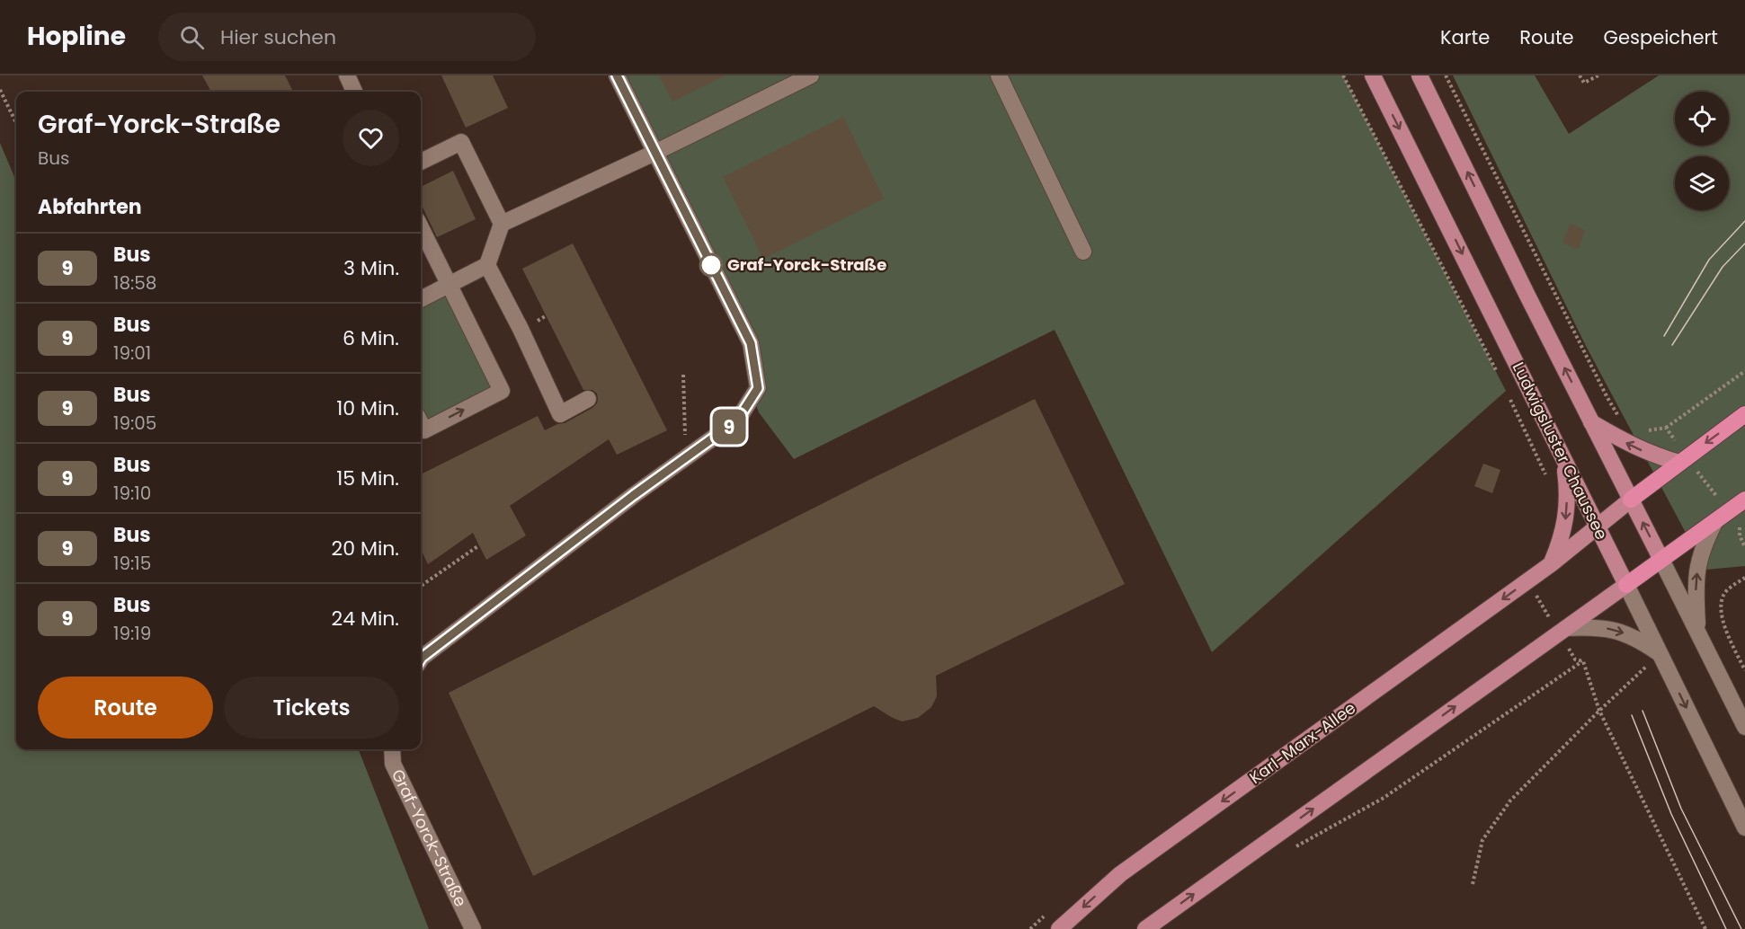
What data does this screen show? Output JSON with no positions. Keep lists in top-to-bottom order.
{
  "streets": {
    "main road": ["Ludwigsluster Chaussee", "Karl-Marx-Allee"],
    "street": ["Graf-Yorck-Straße"]
  },
  "crossings": [
    ["Ludwigsluster Chaussee", "Karl-Marx-Allee"]
  ],
  "places": ["Graf-Yorck-Straße"],
  "lines": ["bus line 9"],
  "page": {
    "header": "Hopline",
    "search": "Hier suchen",
    "nav": ["Karte", "Route", "Gespeichert"],
    "on_map": "9",
    "heading": [
      ["Graf-Yorck-Straße", "Bus"],
      "Abfahrten"
    ],
    "list": [
      {
        "mark": "9",
        "name": "Bus",
        "note": "18:58",
        "value": "3 Min."
      },
      {
        "mark": "9",
        "name": "Bus",
        "note": "19:01",
        "value": "6 Min."
      },
      {
        "mark": "9",
        "name": "Bus",
        "note": "19:05",
        "value": "10 Min."
      },
      {
        "mark": "9",
        "name": "Bus",
        "note": "19:10",
        "value": "15 Min."
      },
      {
        "mark": "9",
        "name": "Bus",
        "note": "19:15",
        "value": "20 Min."
      },
      {
        "mark": "9",
        "name": "Bus",
        "note": "19:19",
        "value": "24 Min."
      }
    ],
    "buttons": ["Route", "Tickets"]
  }
}
